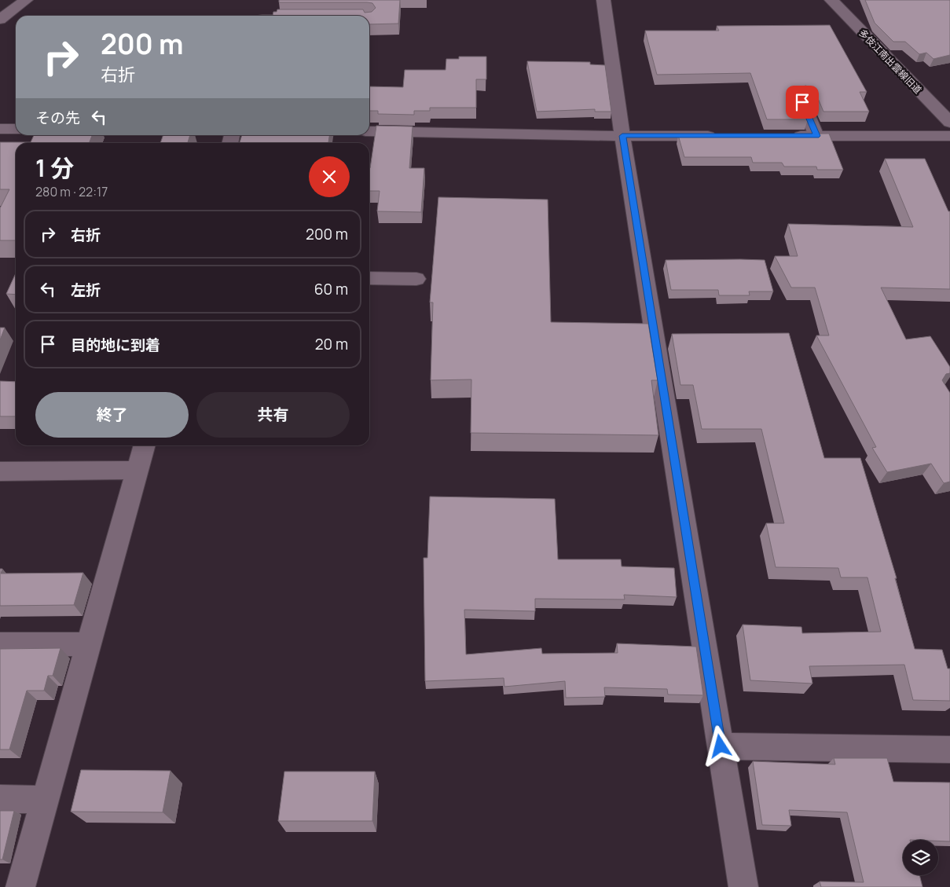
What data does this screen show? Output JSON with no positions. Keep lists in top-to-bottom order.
{
  "streets": {
    "street": ["多伎江南出雲線旧道"]
  },
  "page": {
    "turn": ["200 m", "右折"],
    "then": "その先",
    "heading": ["1 分", "280 m · 22:17"],
    "list": [
      {
        "name": "右折",
        "value": "200 m"
      },
      {
        "name": "左折",
        "value": "60 m"
      },
      {
        "name": "目的地に到着",
        "value": "20 m"
      }
    ],
    "buttons": ["終了", "共有"]
  }
}
